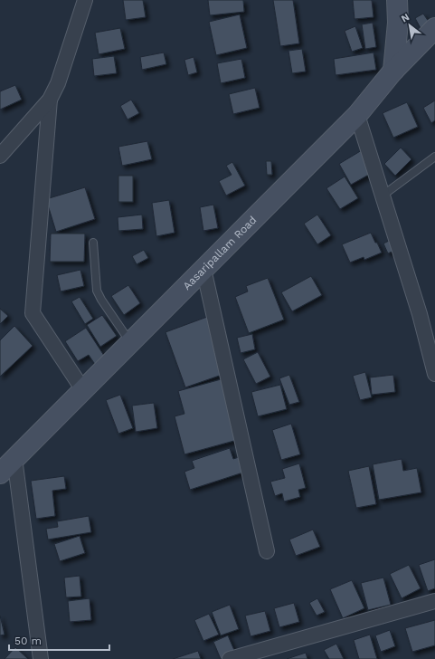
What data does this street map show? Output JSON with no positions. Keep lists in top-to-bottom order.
{
  "streets": {
    "main road": ["Aasaripallam Road"]
  },
  "scale_bar": "50 m",
  "north": "top left"
}
